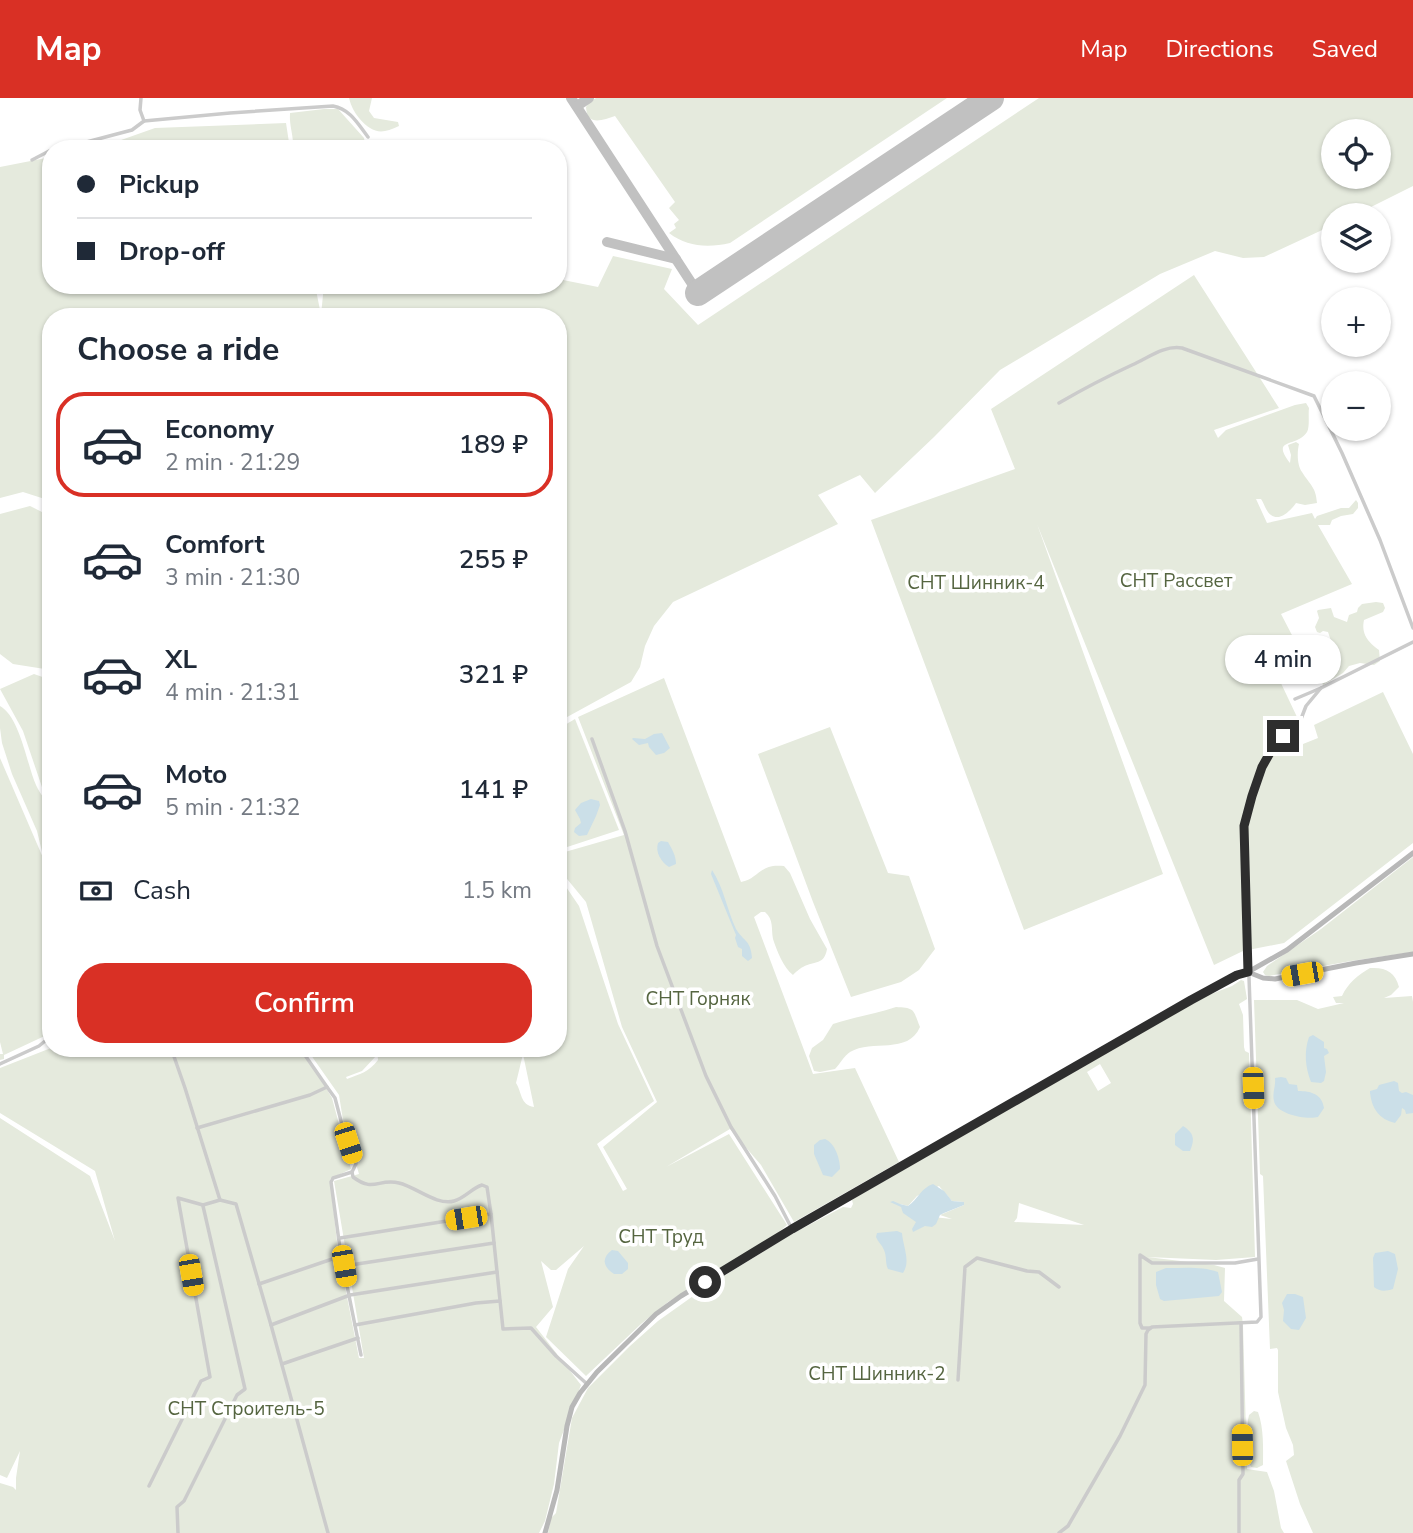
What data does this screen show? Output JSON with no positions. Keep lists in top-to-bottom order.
{
  "parks": [
    "СНТ Рассвет",
    "СНТ Шинник-4",
    "СНТ Горняк",
    "СНТ Труд",
    "СНТ Шинник-2",
    "СНТ Строитель-5"
  ],
  "page": {
    "header": "Map",
    "nav": ["Map", "Directions", "Saved"],
    "map_buttons": ["+", "−"],
    "banner": ["Pickup", "Drop-off"],
    "heading": "Choose a ride",
    "list": [
      {
        "name": "Economy",
        "note": "2 min · 21:29",
        "value": "189 ₽"
      },
      {
        "name": "Comfort",
        "note": "3 min · 21:30",
        "value": "255 ₽"
      },
      {
        "name": "XL",
        "note": "4 min · 21:31",
        "value": "321 ₽"
      },
      {
        "name": "Moto",
        "note": "5 min · 21:32",
        "value": "141 ₽"
      }
    ],
    "bubble": "4 min",
    "pay": ["Cash", "1.5 km"],
    "buttons": "Confirm"
  }
}
